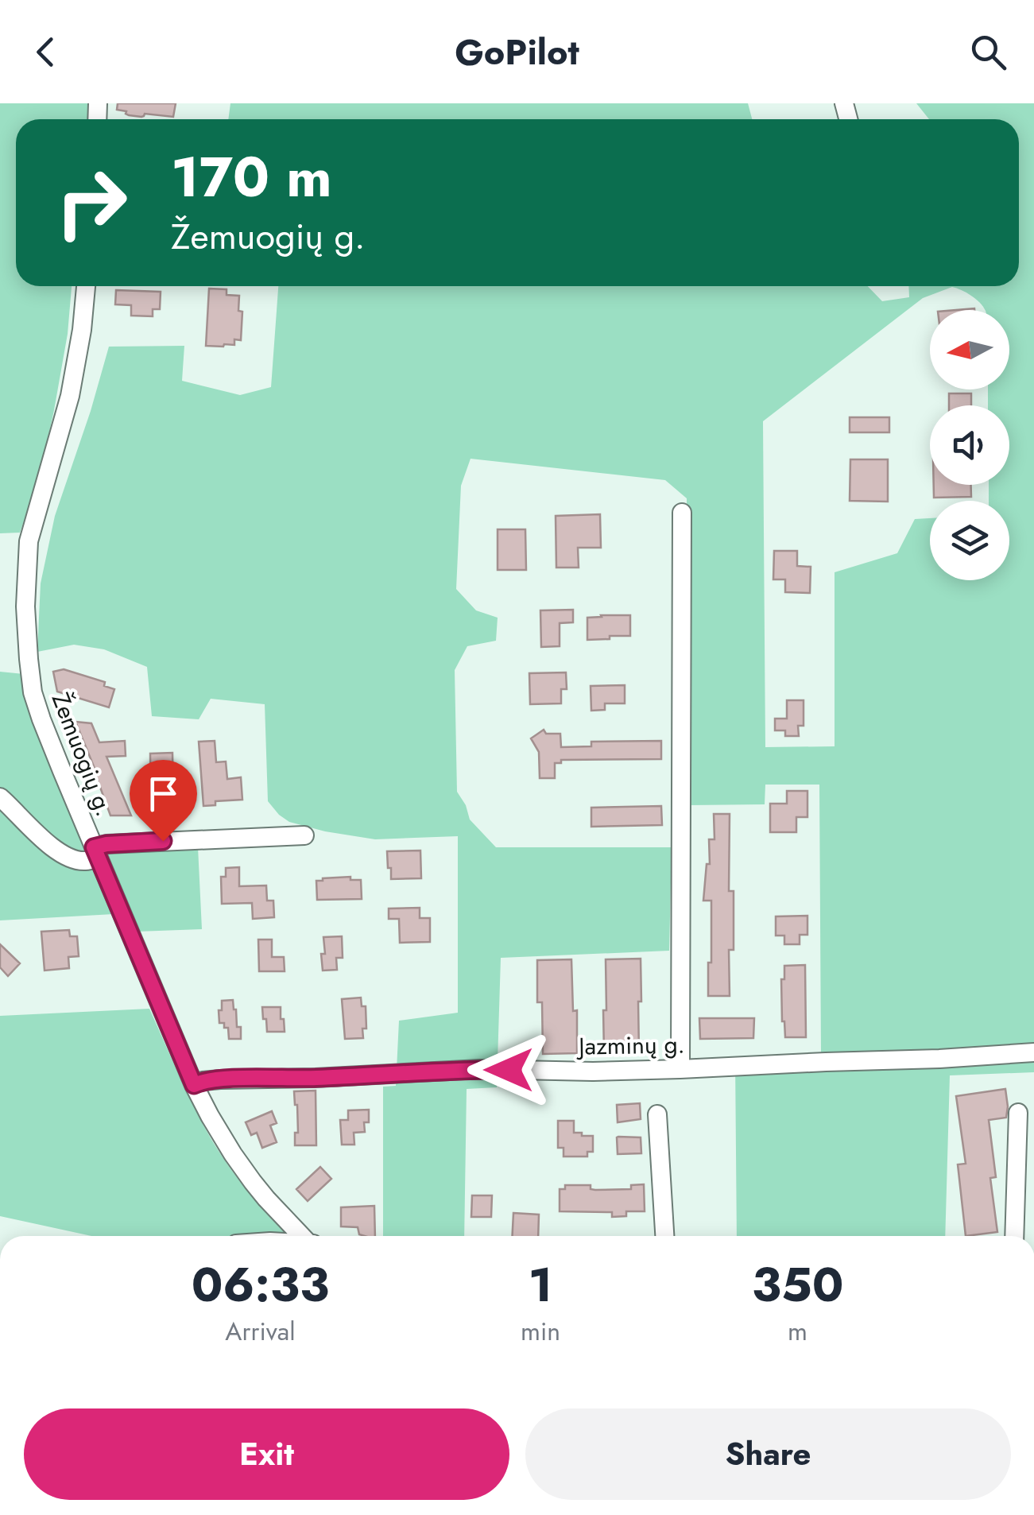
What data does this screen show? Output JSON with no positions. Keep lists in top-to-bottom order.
{
  "streets": {
    "street": ["Žemuogių g.", "Jazminų g."]
  },
  "crossings": [
    ["Žemuogių g.", "Jazminų g."]
  ],
  "north": "left",
  "page": {
    "header": "GoPilot",
    "turn": ["170 m", "Žemuogių g."],
    "eta": [
      "06:33",
      "Arrival",
      "1",
      "min",
      "350",
      "m"
    ],
    "buttons": ["Exit", "Share"]
  }
}
